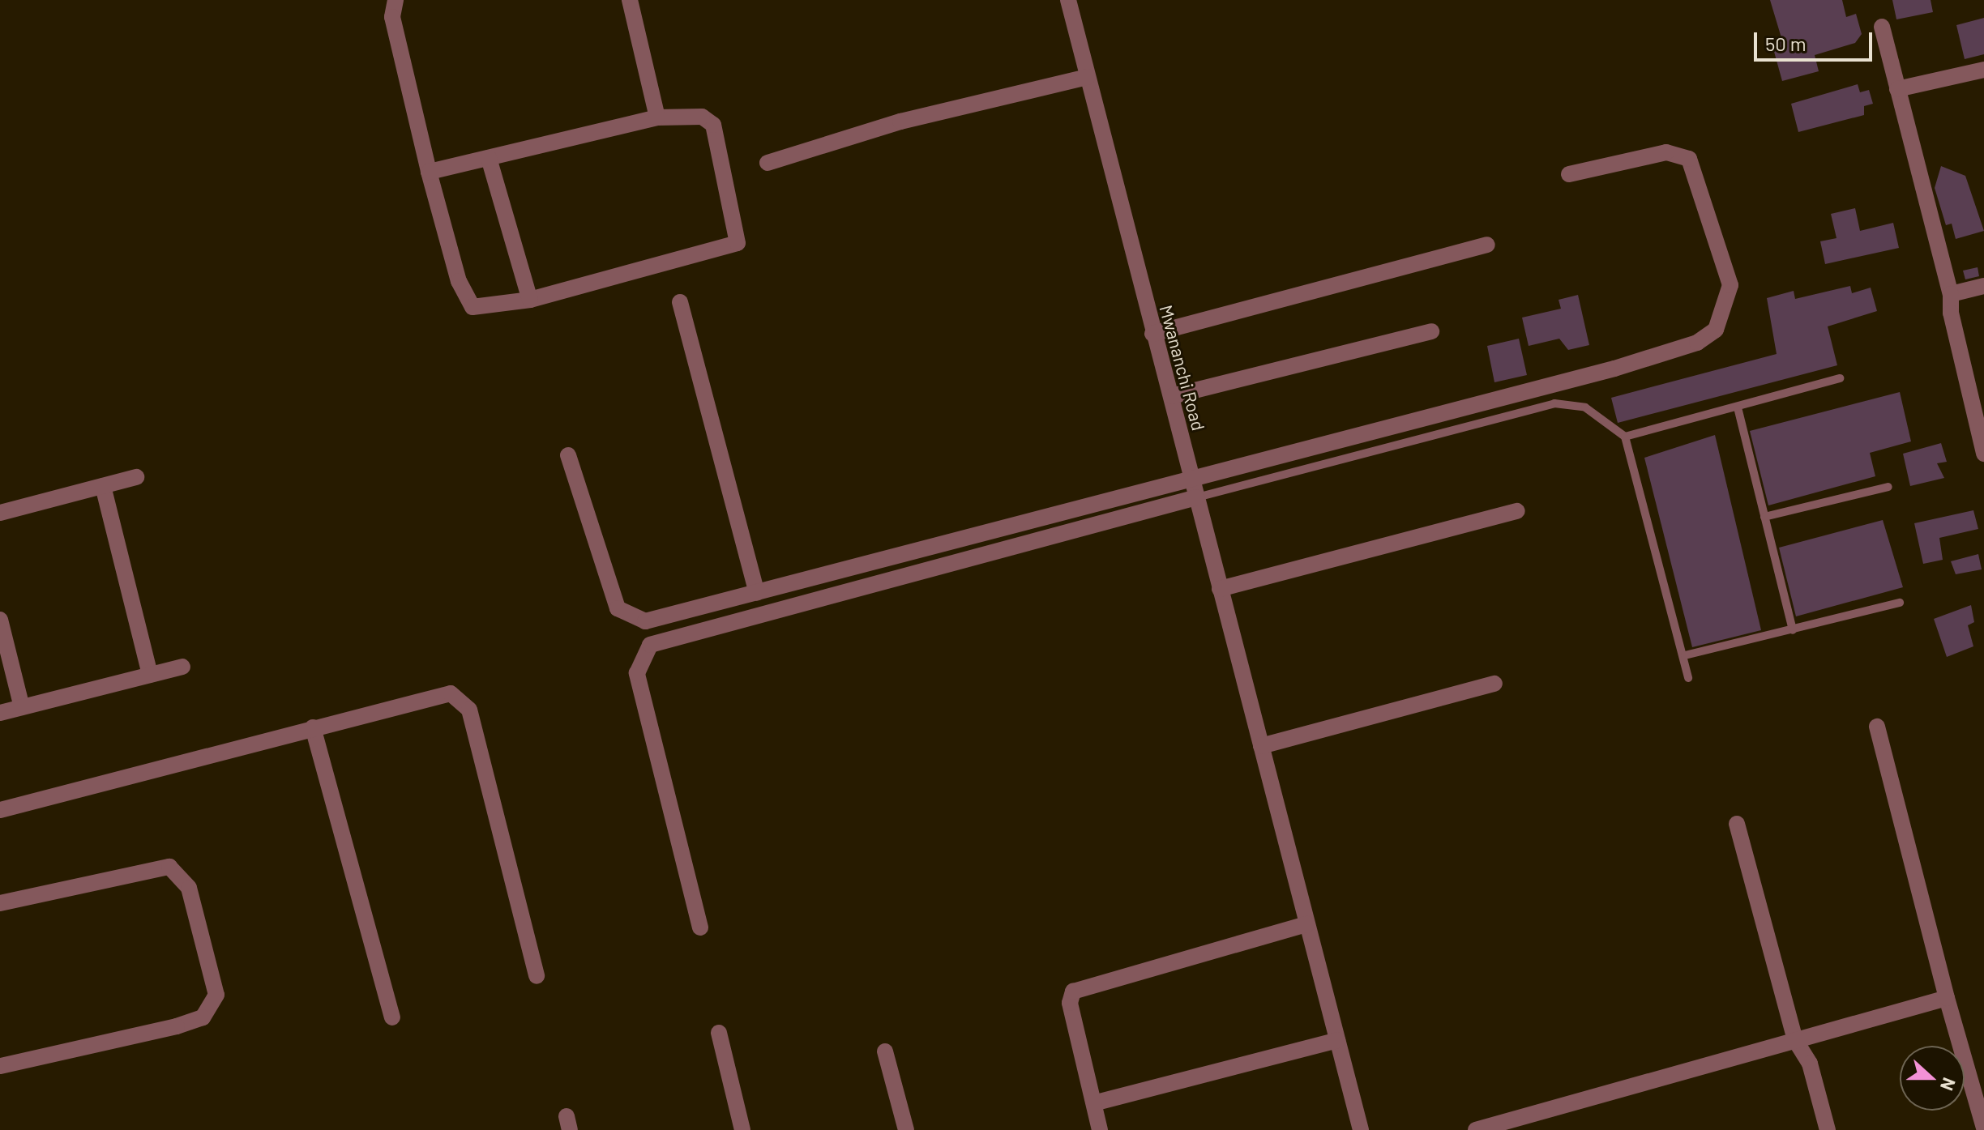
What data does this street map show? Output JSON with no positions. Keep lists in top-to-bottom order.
{
  "streets": {
    "street": ["Mwananchi Road"]
  },
  "scale_bar": "50 m",
  "north": "right"
}
